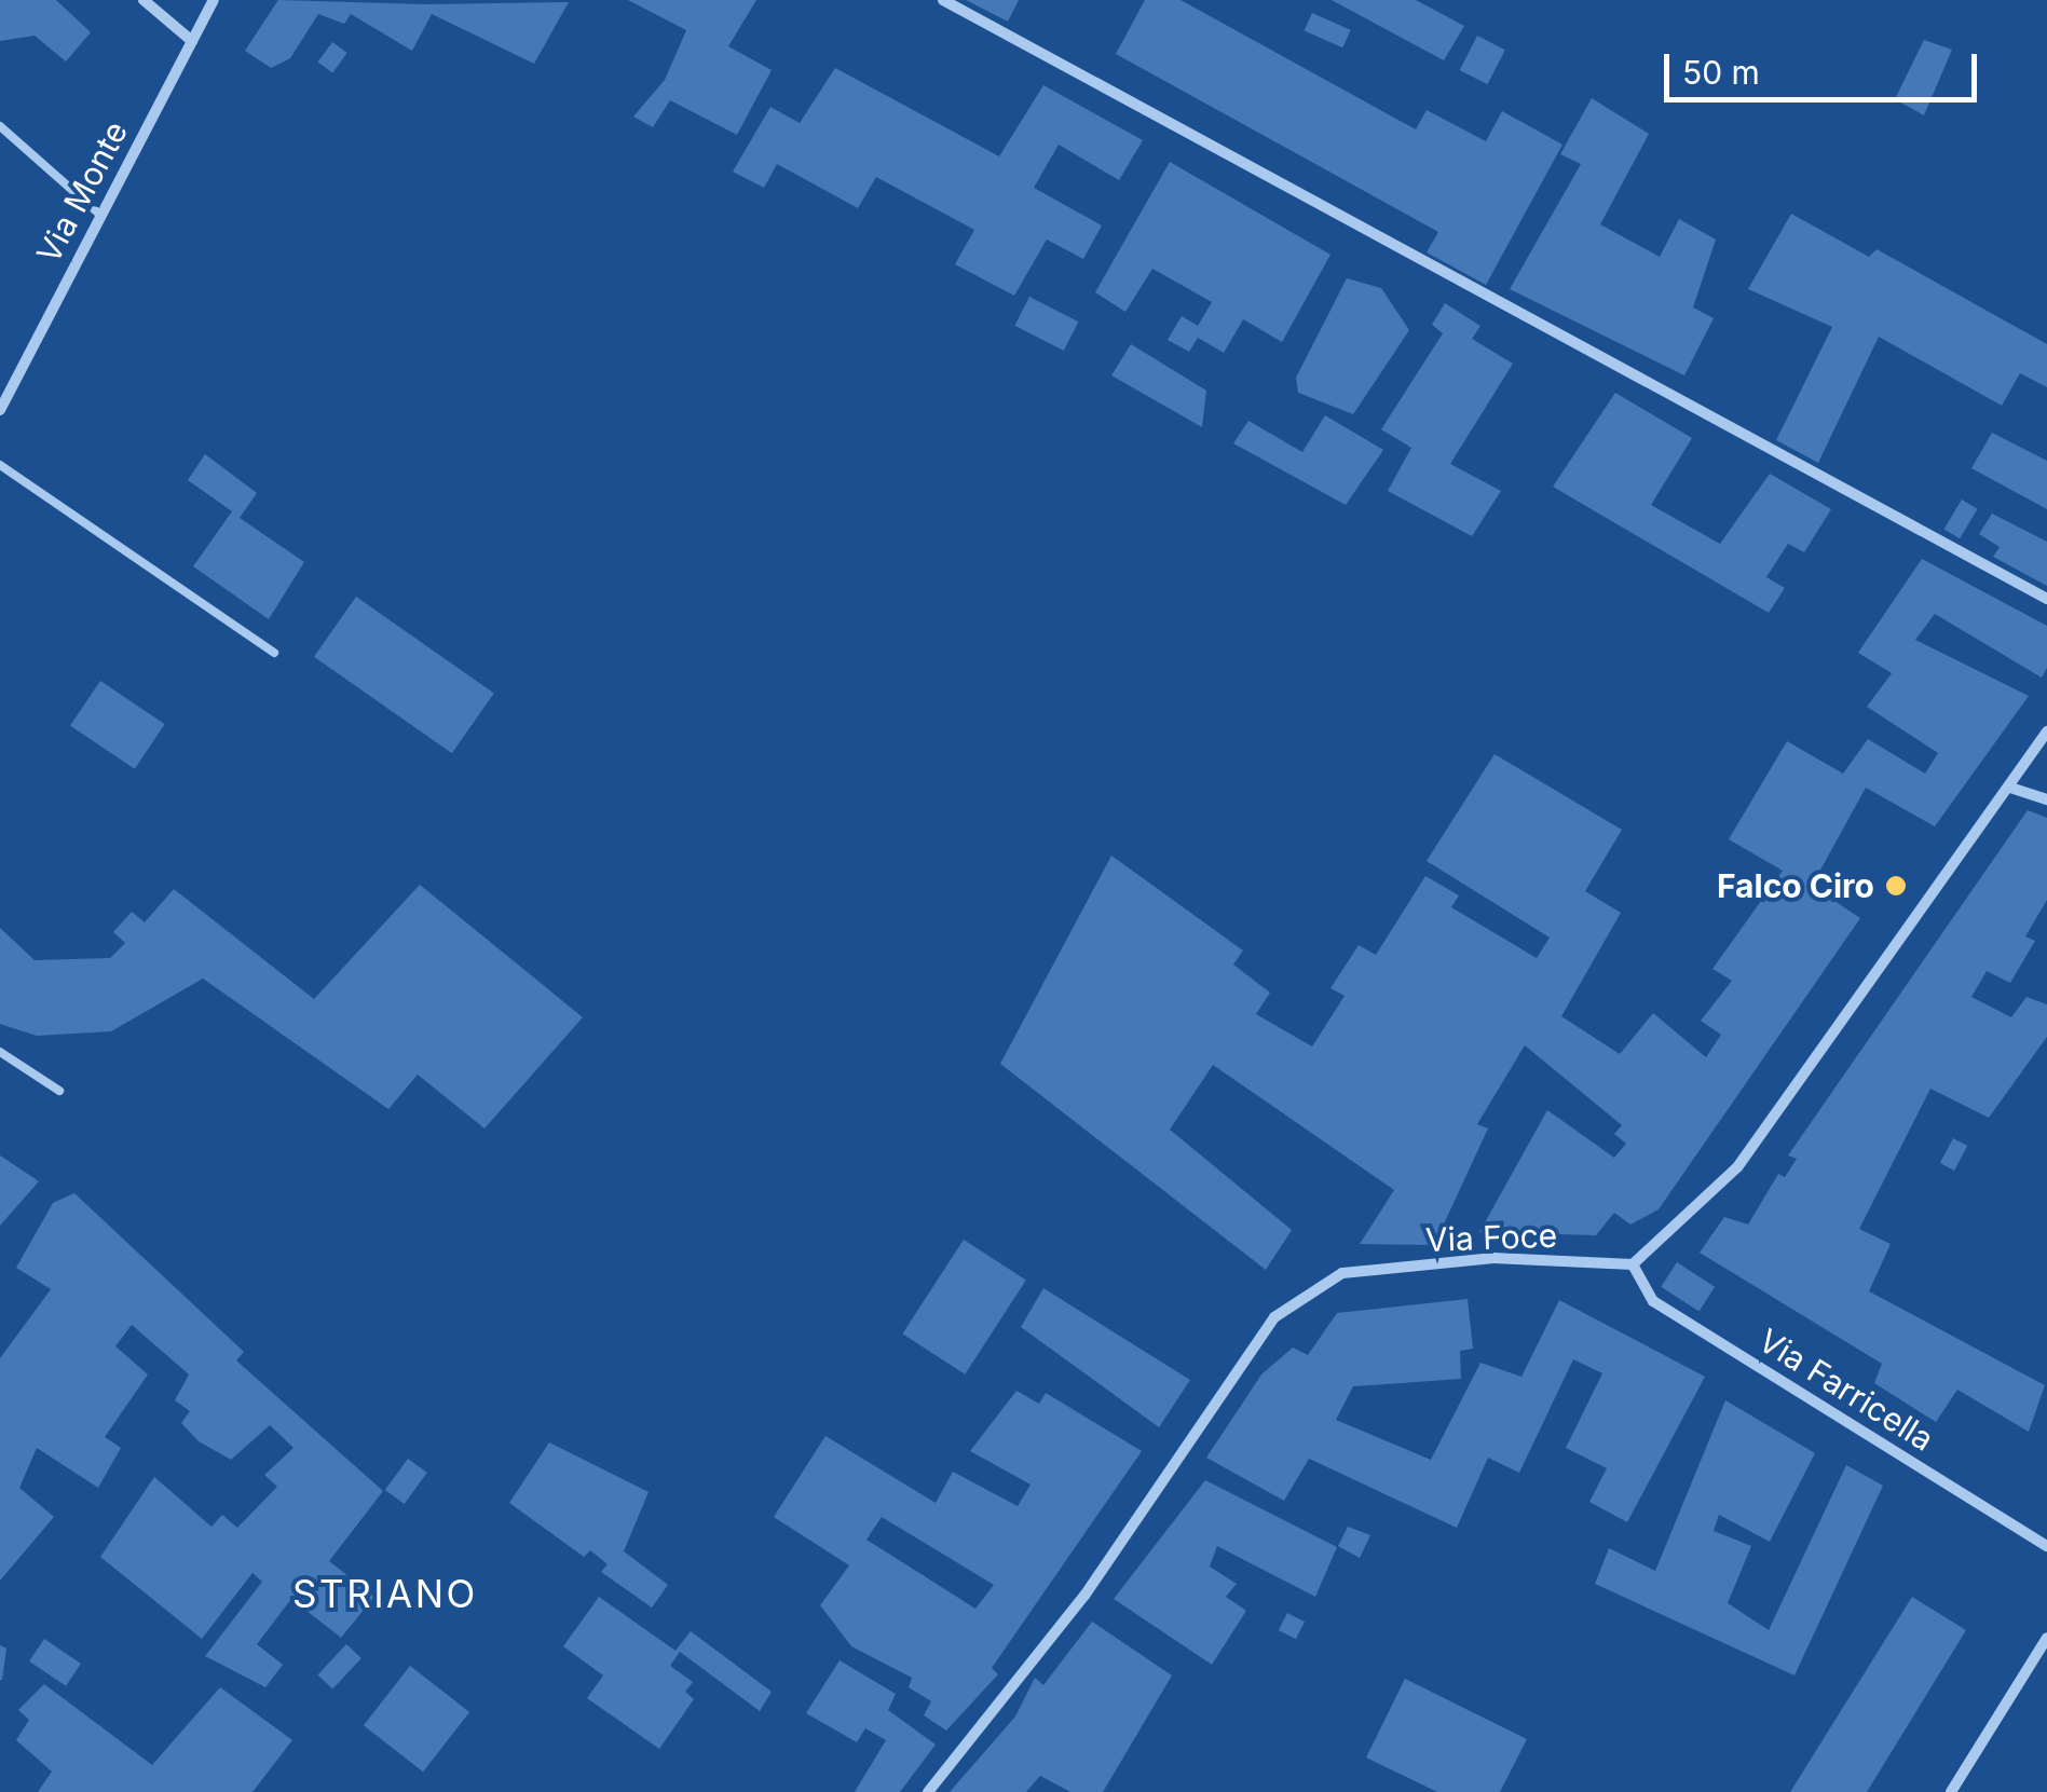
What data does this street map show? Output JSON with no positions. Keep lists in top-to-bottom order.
{
  "streets": {
    "street": ["Via Monte", "Via Foce", "Via Farricella"]
  },
  "crossings": [
    ["Via Foce", "Via Farricella"]
  ],
  "districts": ["STRIANO"],
  "places": ["Falco Ciro"],
  "scale_bar": "50 m"
}
